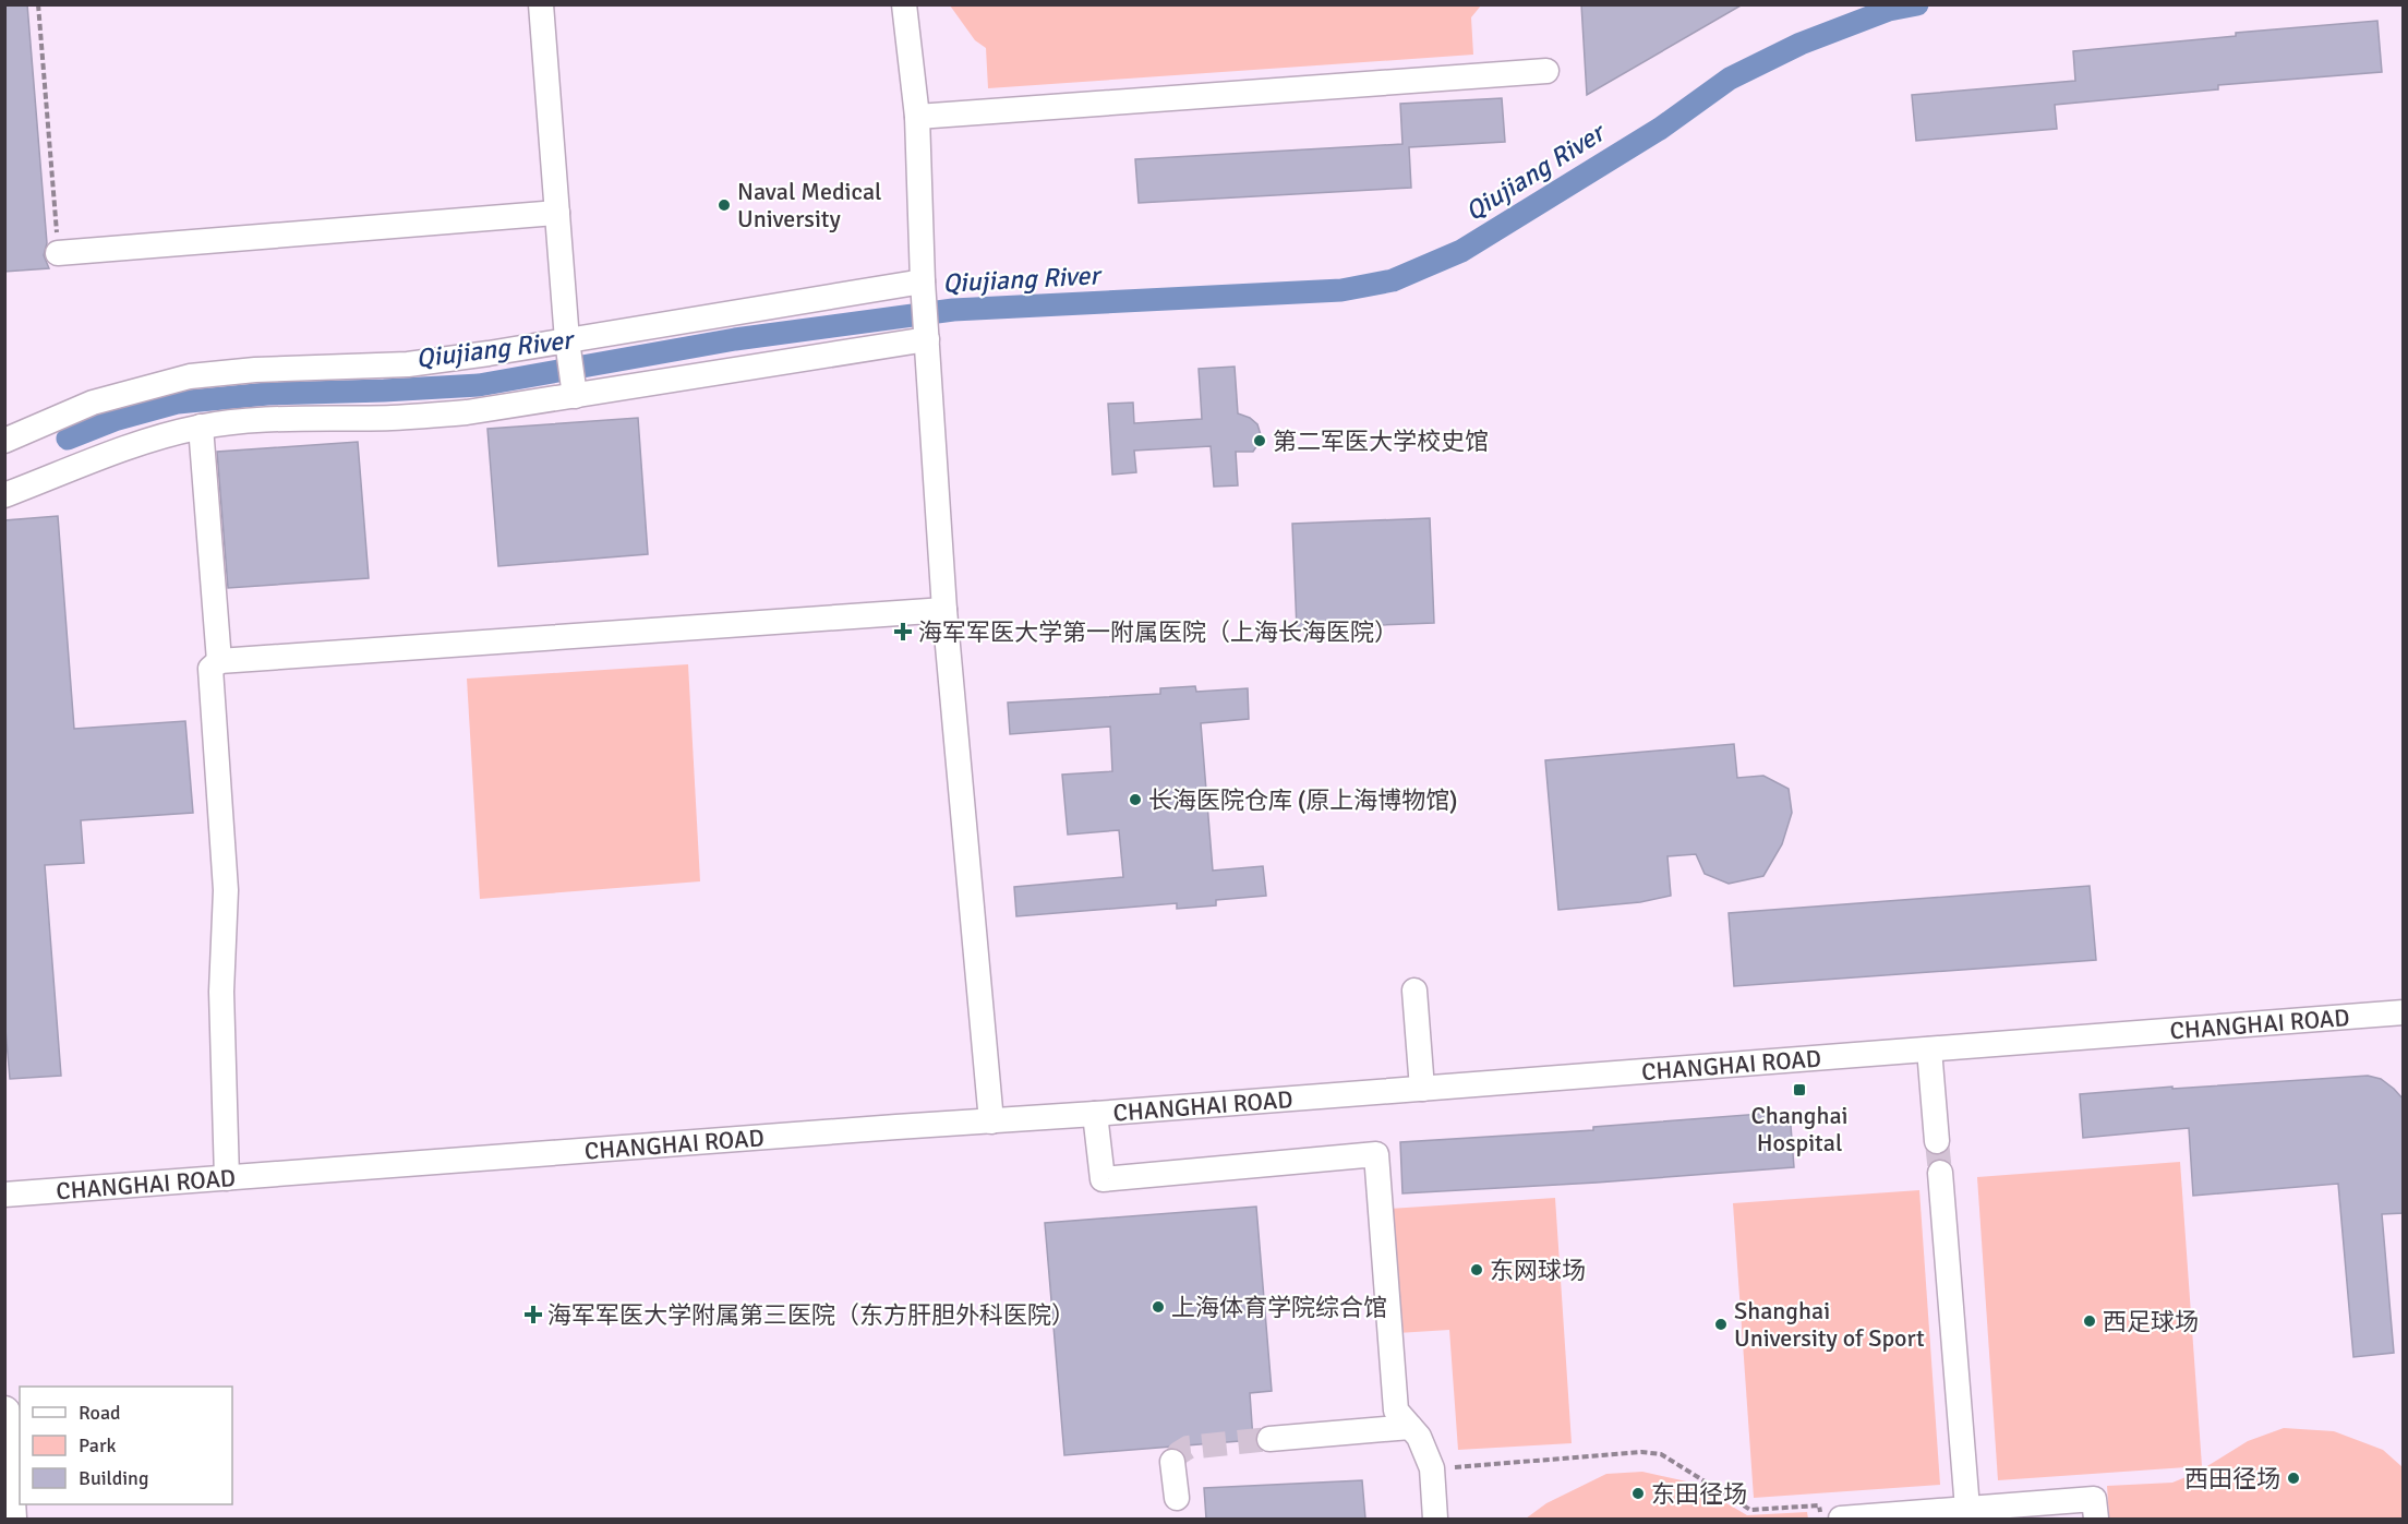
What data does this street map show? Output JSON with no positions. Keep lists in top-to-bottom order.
{
  "streets": {
    "street": ["CHANGHAI ROAD"]
  },
  "water": ["Qiujiang River"],
  "places": {
    "other": [
      "Naval Medical University",
      "第二军医大学校史馆",
      "长海医院仓库 (原上海博物馆)",
      "东网球场",
      "上海体育学院综合馆",
      "西足球场",
      "Shanghai University of Sport",
      "西田径场",
      "东田径场"
    ],
    "health": ["海军军医大学第一附属医院（上海长海医院）", "海军军医大学附属第三医院（东方肝胆外科医院）"],
    "transit": ["Changhai Hospital"]
  },
  "legend": ["Road", "Park", "Building"]
}
